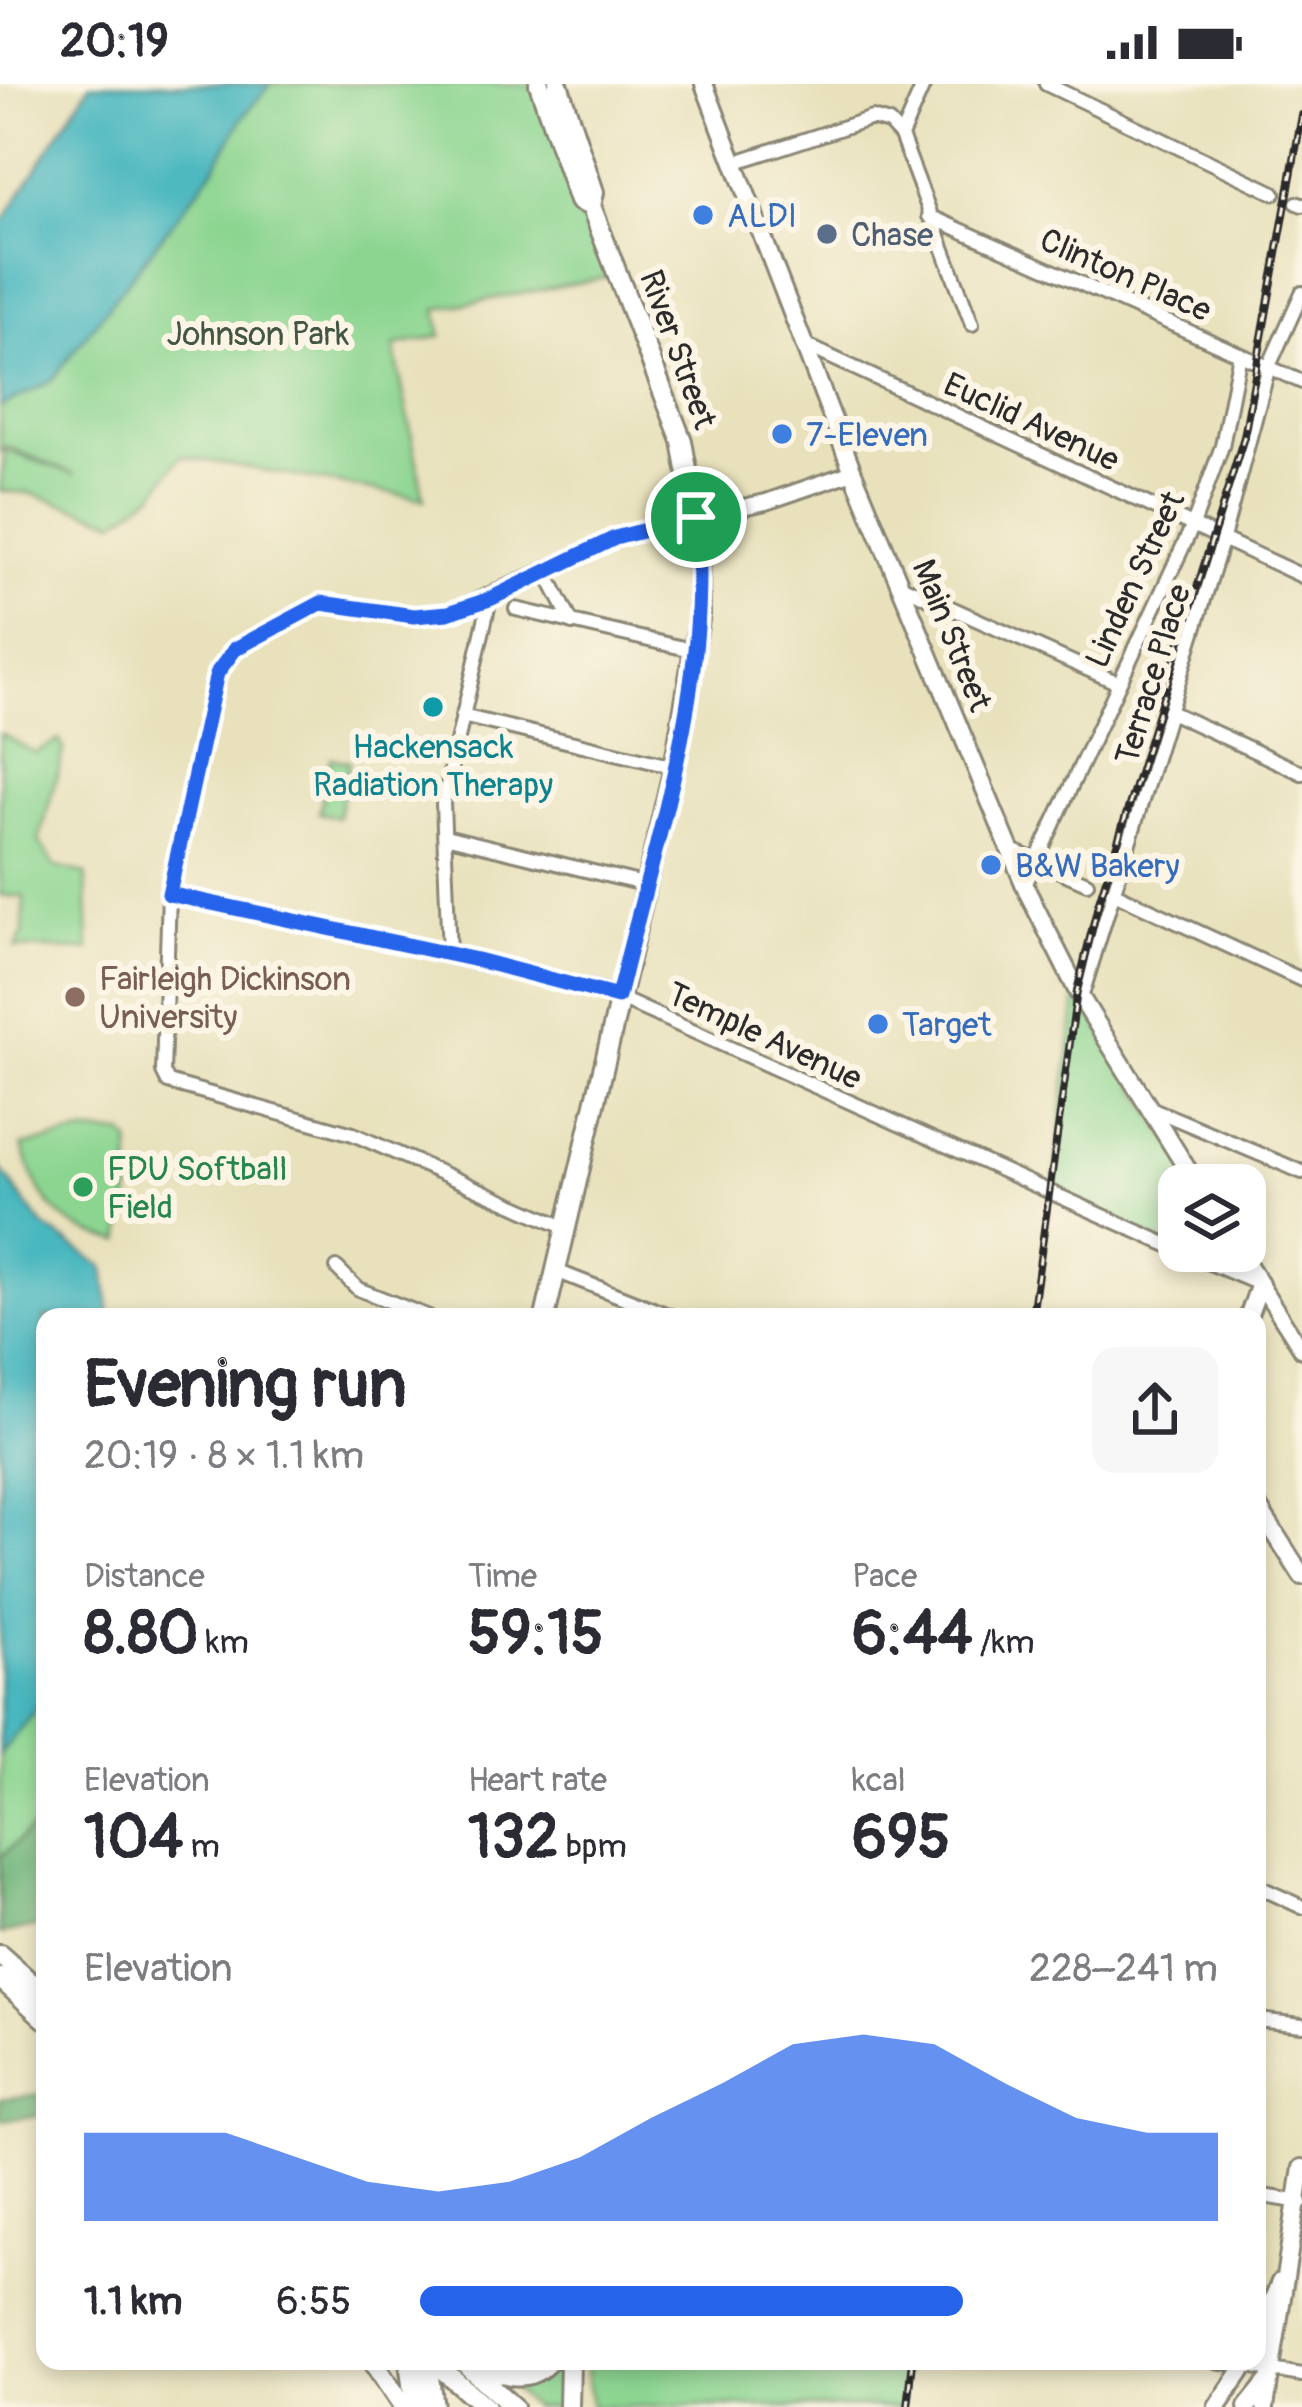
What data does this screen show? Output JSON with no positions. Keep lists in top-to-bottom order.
{
  "streets": {
    "main road": ["River Street", "Main Street"],
    "street": [
      "Clinton Place",
      "Euclid Avenue",
      "Linden Street",
      "Terrace Place",
      "Temple Avenue"
    ]
  },
  "crossings": [
    ["Clinton Place", "Linden Street"],
    ["Clinton Place", "Terrace Place"],
    ["River Street", "Temple Avenue"],
    ["Euclid Avenue", "Linden Street"],
    ["Euclid Avenue", "Main Street"],
    ["Euclid Avenue", "Terrace Place"],
    ["Linden Street", "Main Street"],
    ["Main Street", "Terrace Place"]
  ],
  "parks": ["Johnson Park"],
  "places": [
    "ALDI",
    "Chase",
    "7-Eleven",
    "Hackensack Radiation Therapy",
    "B&W Bakery",
    "Fairleigh Dickinson University",
    "Target",
    "FDU Softball Field"
  ],
  "page": {
    "status": "20:19",
    "heading": ["Evening run", "20:19 · 8 × 1.1 km"],
    "stats": [
      ["Distance", "8.80 km"],
      ["Time", "59:15"],
      ["Pace", "6:44 /km"],
      ["Elevation", "104 m"],
      ["Heart rate", "132 bpm"],
      ["kcal", "695"]
    ],
    "chart": ["Elevation", "228–241 m"],
    "list": [
      {
        "name": "1.1 km",
        "note": "6:55"
      }
    ]
  }
}
